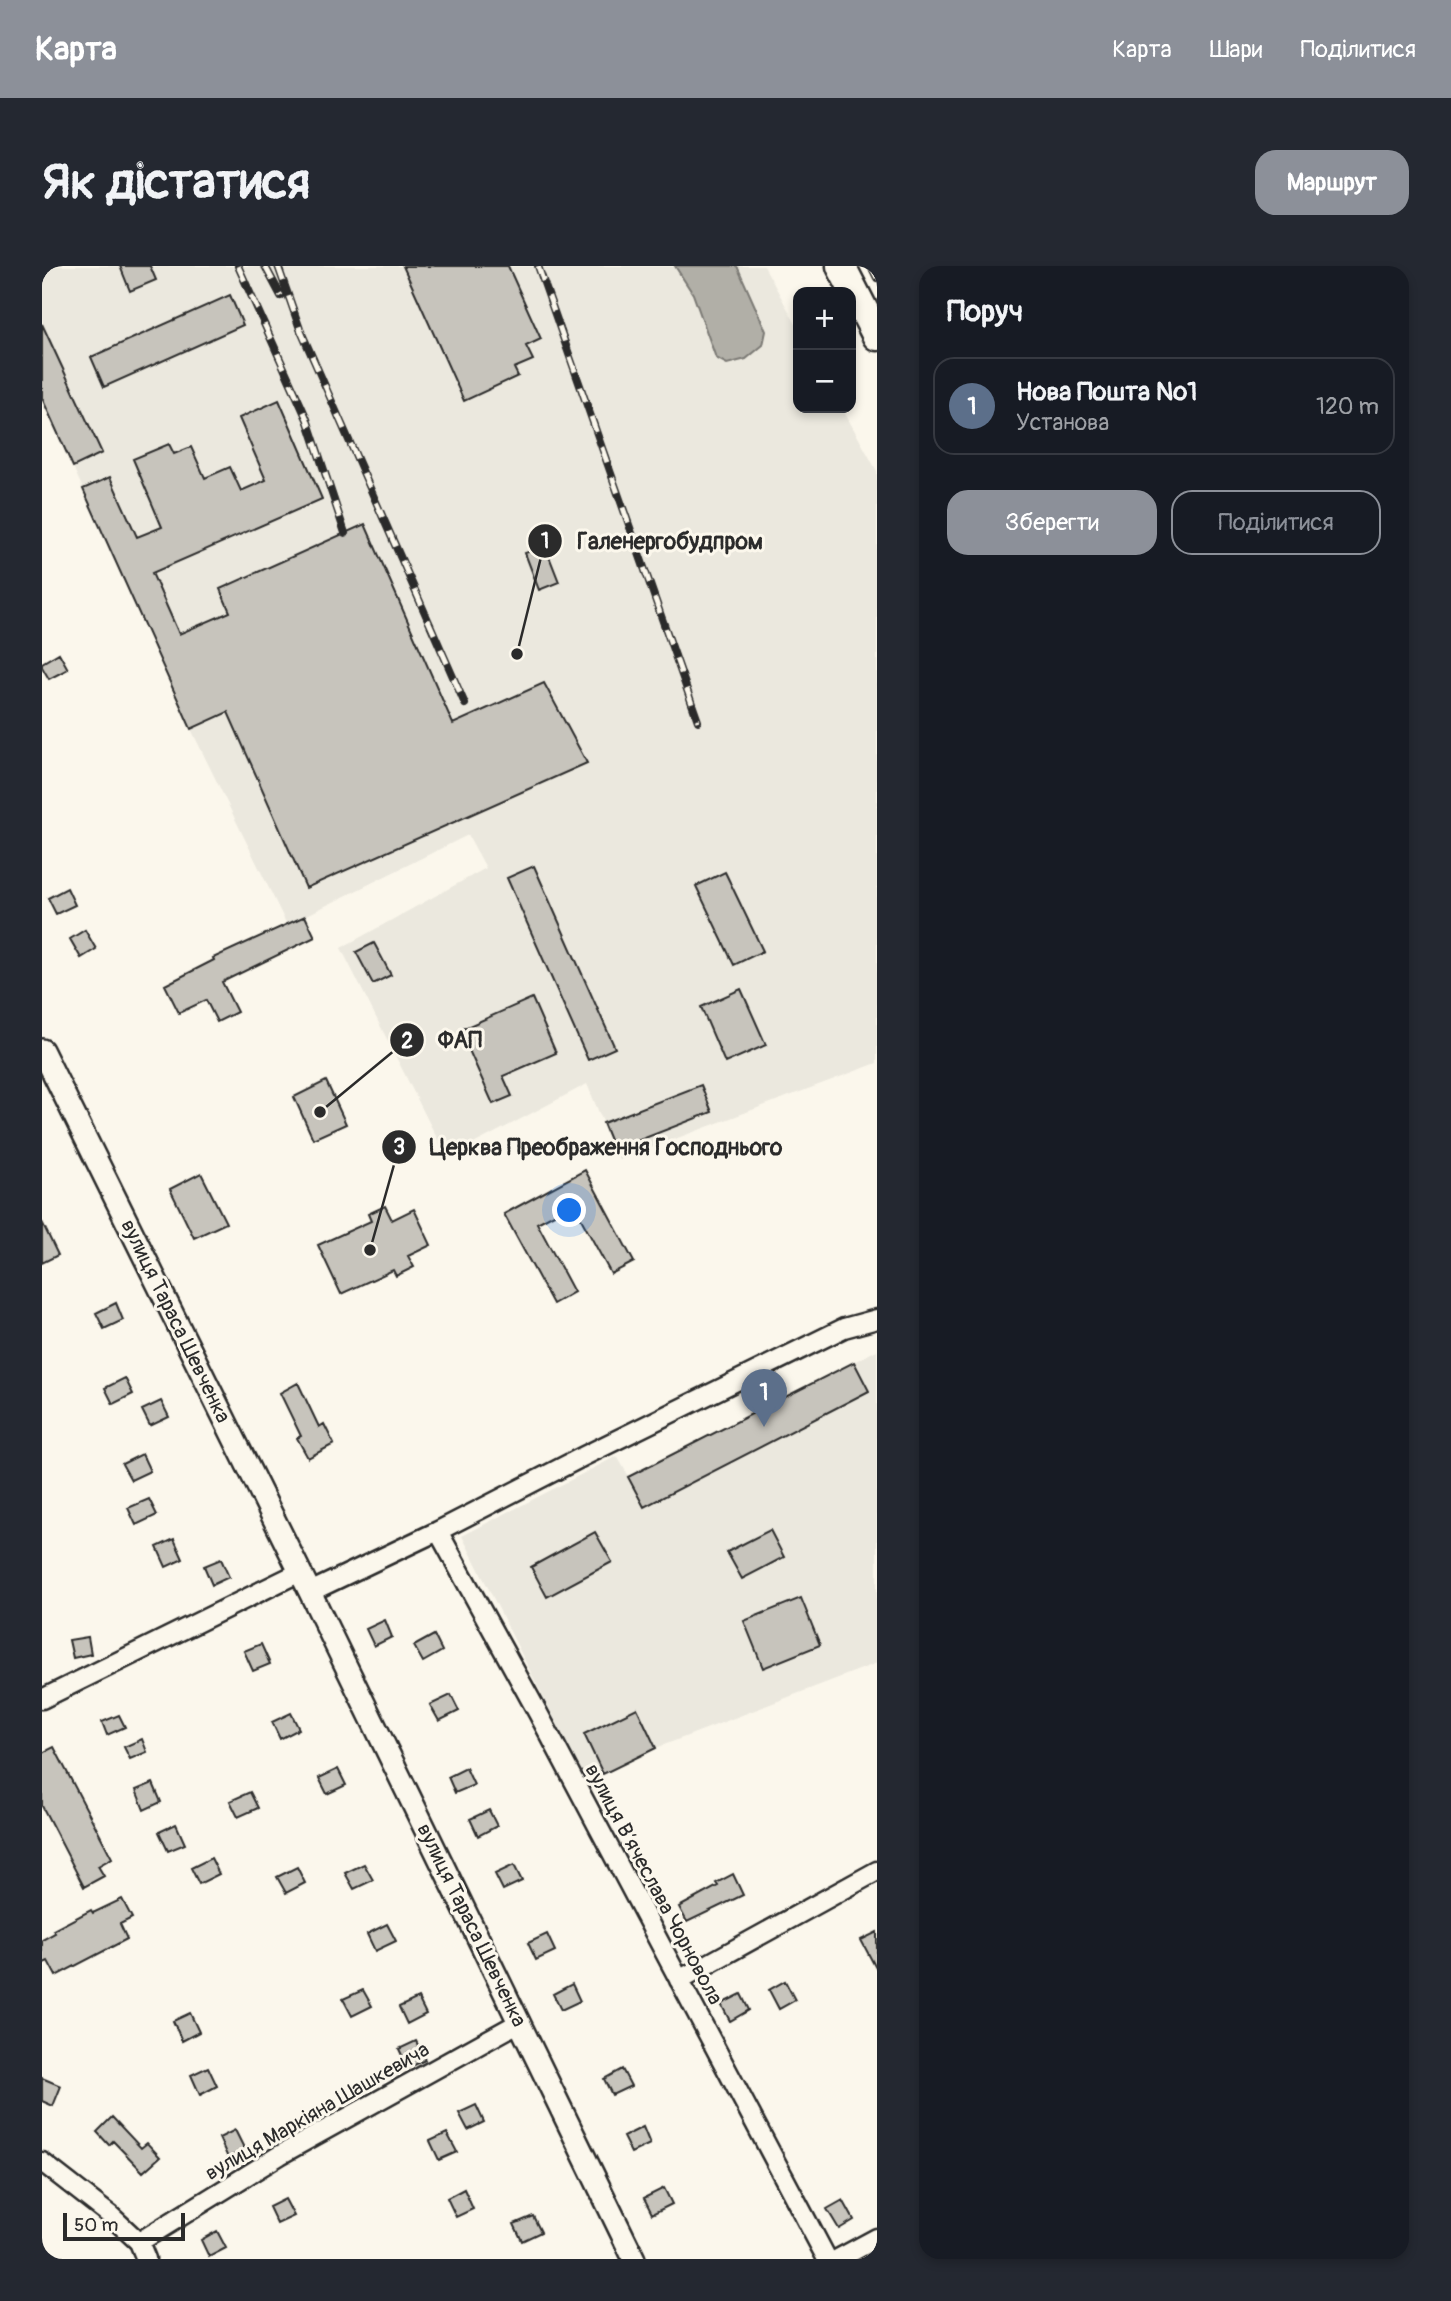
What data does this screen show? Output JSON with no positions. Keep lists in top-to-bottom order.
{
  "streets": {
    "street": ["вулиця Тараса Шевченка", "вулиця Вʼячеслава Чорновола", "вулиця Маркіяна Шашкевича"]
  },
  "crossings": [
    ["вулиця Тараса Шевченка", "вулиця Маркіяна Шашкевича"]
  ],
  "places": ["Галенергобудпром", "ФАП", "Церква Преображення Господнього"],
  "scale_bar": "50 m",
  "page": {
    "header": "Карта",
    "nav": ["Карта", "Шари", "Поділитися"],
    "buttons": [
      "Маршрут",
      ["Зберегти", "Поділитися"]
    ],
    "title": "Як дістатися",
    "heading": "Поруч",
    "map_buttons": ["+", "−"],
    "list": [
      {
        "mark": "1",
        "name": "Нова Пошта №1",
        "note": "Установа",
        "value": "120 m"
      }
    ],
    "pins": "1",
    "scale": "50 m"
  }
}
